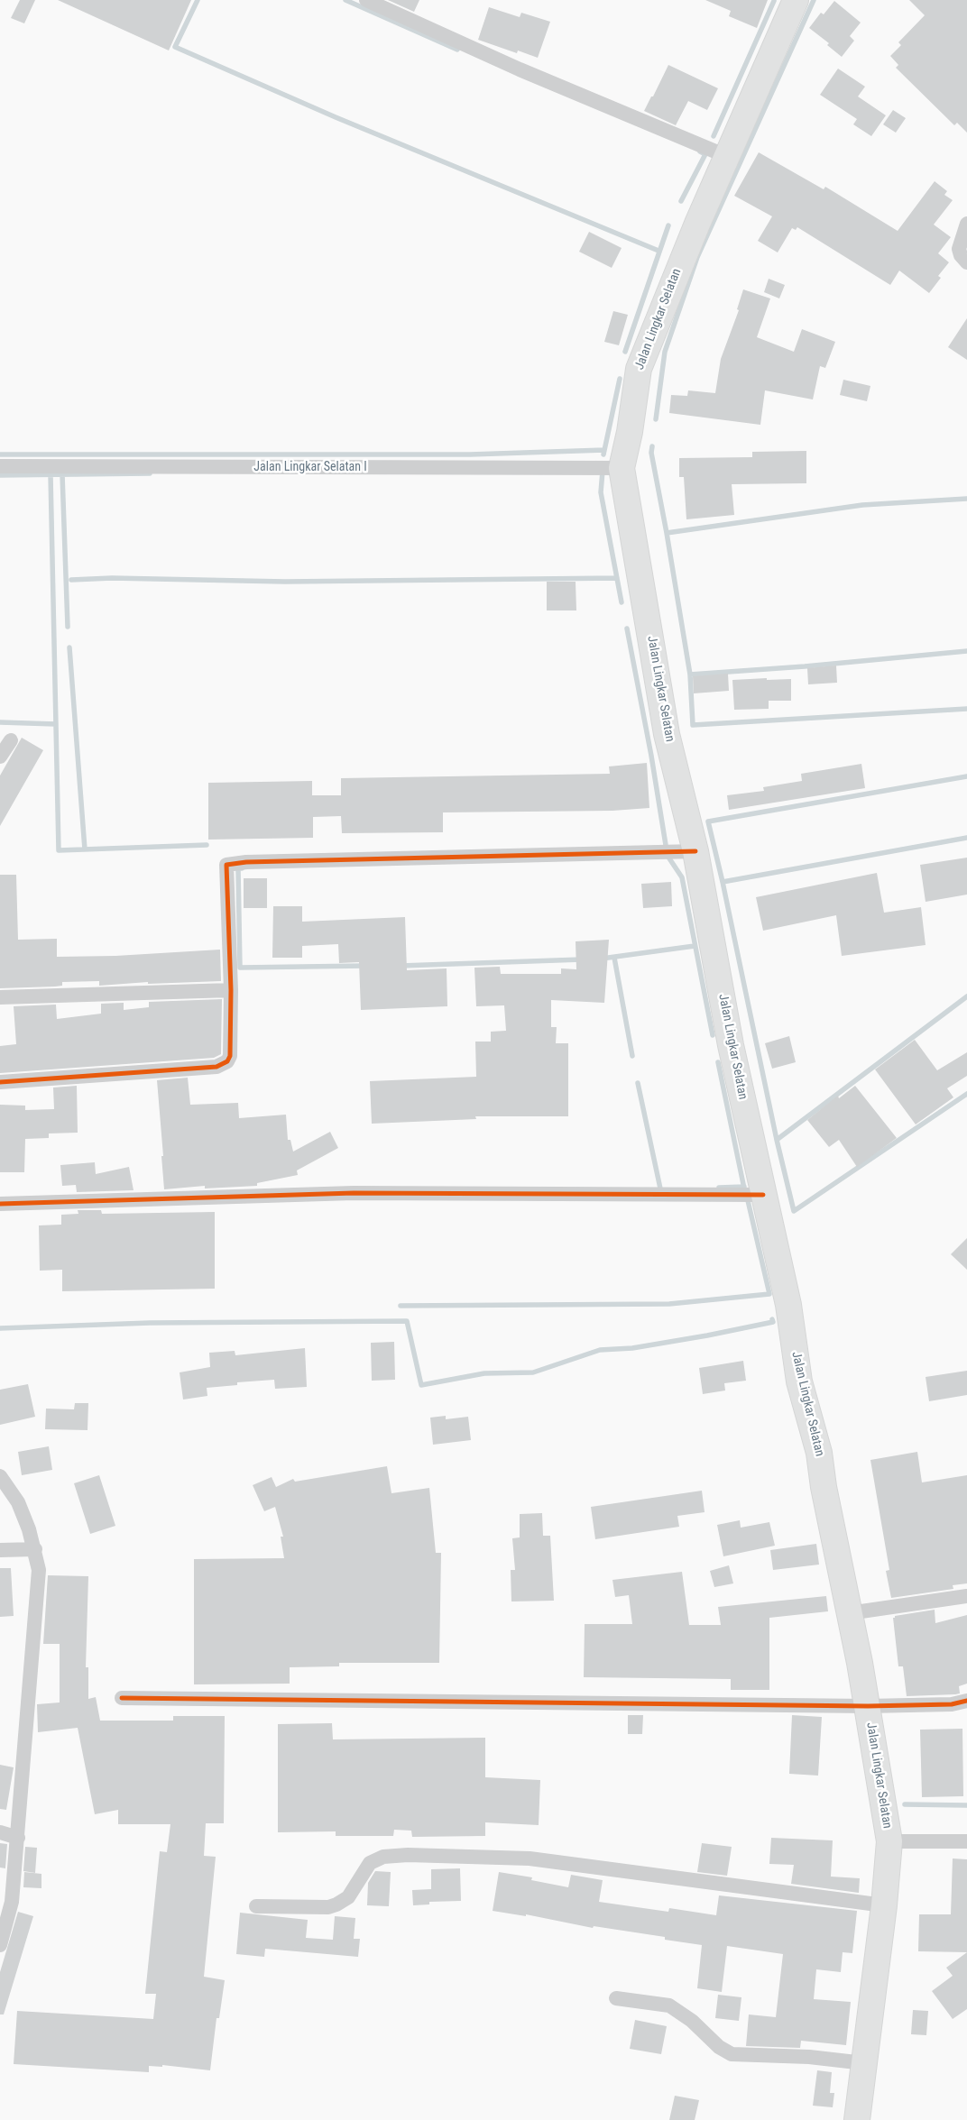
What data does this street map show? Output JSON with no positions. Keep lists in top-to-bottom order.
{
  "streets": {
    "highway": ["Jalan Lingkar Selatan"],
    "street": ["Jalan Lingkar Selatan I"]
  },
  "crossings": [
    ["Jalan Lingkar Selatan", "Jalan Lingkar Selatan I"]
  ]
}
